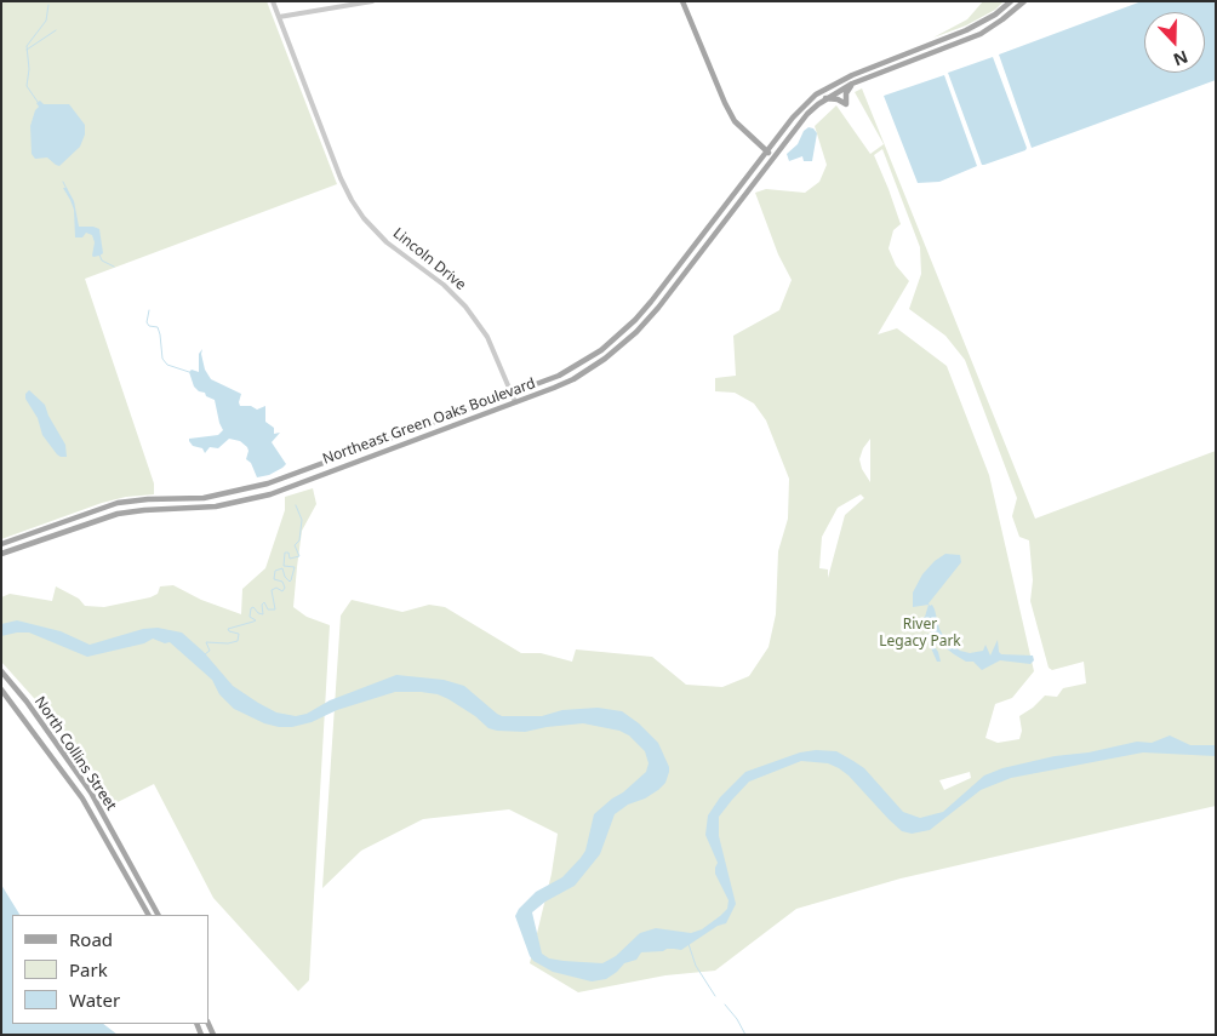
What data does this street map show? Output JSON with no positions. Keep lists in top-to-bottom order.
{
  "streets": {
    "main road": ["Northeast Green Oaks Boulevard", "North Collins Street"],
    "street": ["Lincoln Drive"]
  },
  "crossings": [
    ["Lincoln Drive", "Northeast Green Oaks Boulevard"]
  ],
  "parks": ["River Legacy Park"],
  "legend": ["Road", "Park", "Water"],
  "north": "bottom"
}
